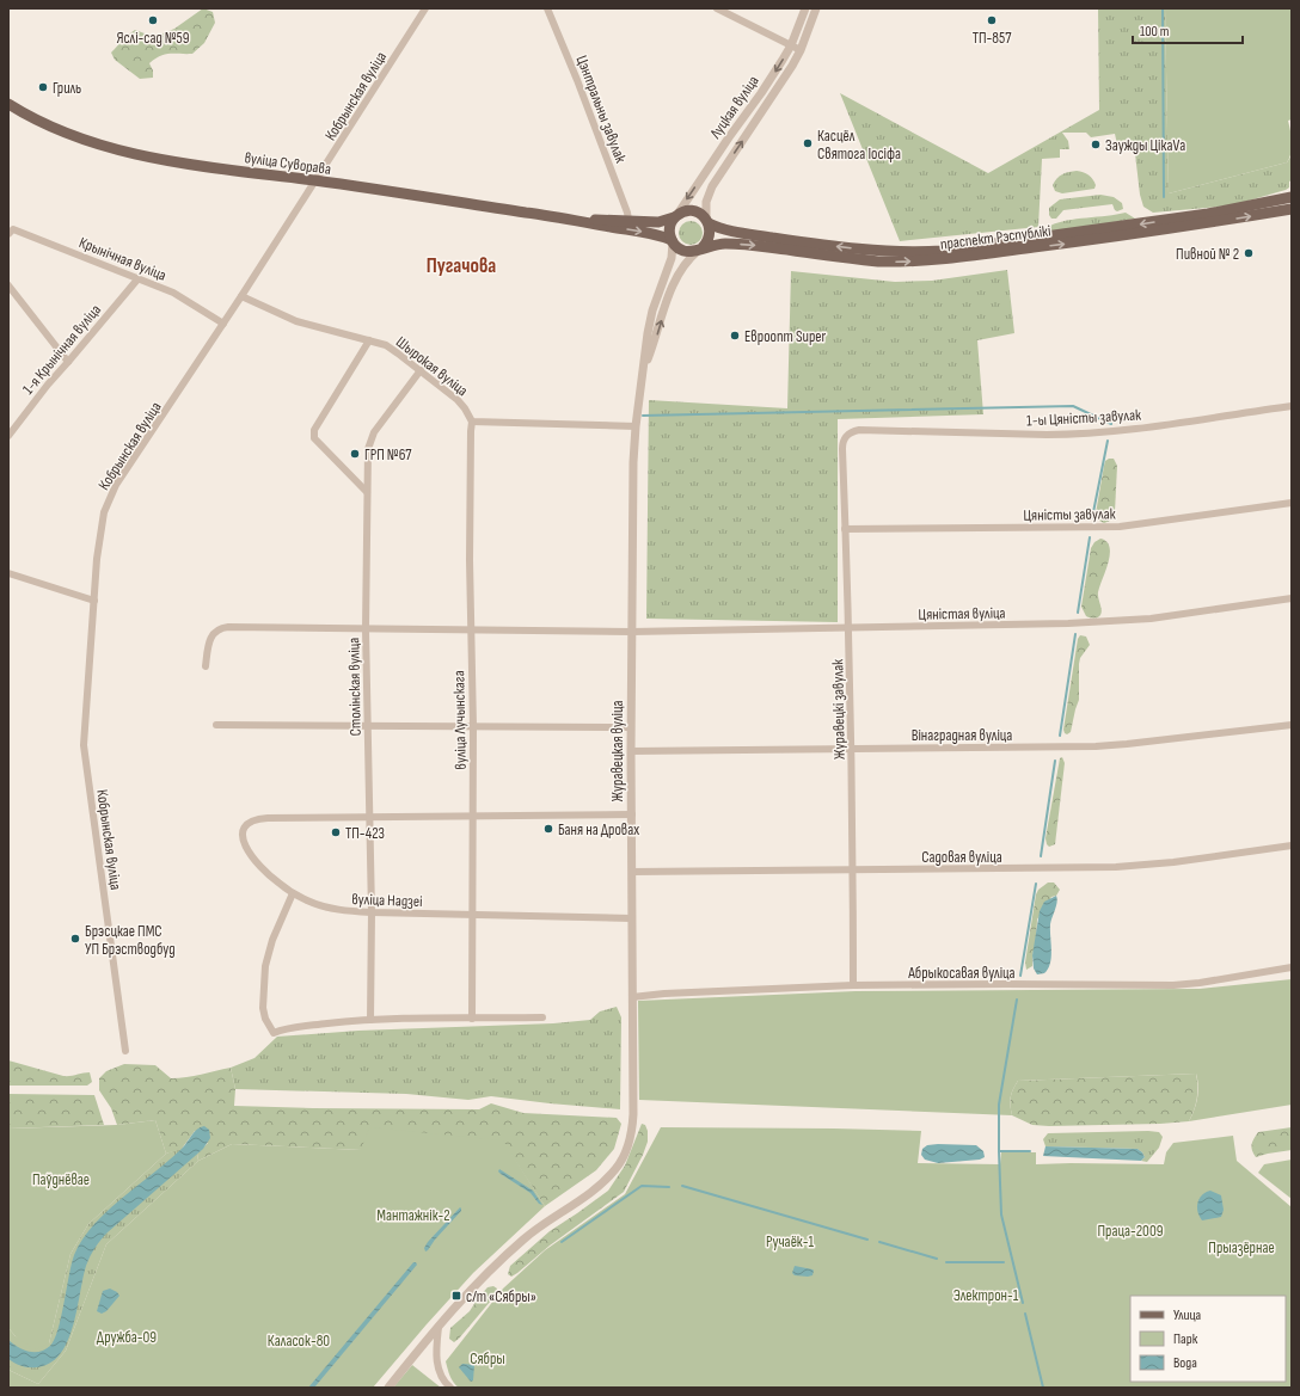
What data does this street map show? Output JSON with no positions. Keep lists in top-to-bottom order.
{
  "streets": {
    "main road": ["вуліца Суворава", "праспект Рэспублікі"],
    "street": [
      "Кобрынская вуліца",
      "Луцкая вуліца",
      "Цэнтральны завулак",
      "Крынічная вуліца",
      "1-я Крынічная вуліца",
      "Шырокая вуліца",
      "1-ы Цяністы завулак",
      "Цяністы завулак",
      "Цяністая вуліца",
      "Столінская вуліца",
      "Журавецкі завулак",
      "вуліца Лучынскага",
      "Вінаградная вуліца",
      "Журавецкая вуліца",
      "Садовая вуліца",
      "вуліца Надзеі",
      "Абрыкосавая вуліца"
    ]
  },
  "crossings": [
    ["Кобрынская вуліца", "вуліца Суворава"],
    ["Кобрынская вуліца", "Крынічная вуліца"],
    ["Кобрынская вуліца", "Шырокая вуліца"],
    ["Луцкая вуліца", "вуліца Суворава"],
    ["Луцкая вуліца", "праспект Рэспублікі"],
    ["Луцкая вуліца", "Журавецкая вуліца"],
    ["Цэнтральны завулак", "вуліца Суворава"],
    ["вуліца Суворава", "праспект Рэспублікі"],
    ["вуліца Суворава", "Журавецкая вуліца"],
    ["праспект Рэспублікі", "Журавецкая вуліца"],
    ["Крынічная вуліца", "1-я Крынічная вуліца"],
    ["Шырокая вуліца", "Столінская вуліца"],
    ["Шырокая вуліца", "вуліца Лучынскага"],
    ["1-ы Цяністы завулак", "Журавецкі завулак"],
    ["Цяністы завулак", "Журавецкі завулак"],
    ["Цяністая вуліца", "Столінская вуліца"],
    ["Цяністая вуліца", "Журавецкі завулак"],
    ["Цяністая вуліца", "вуліца Лучынскага"],
    ["Цяністая вуліца", "Журавецкая вуліца"],
    ["Столінская вуліца", "вуліца Надзеі"],
    ["Журавецкі завулак", "Вінаградная вуліца"],
    ["Журавецкі завулак", "Садовая вуліца"],
    ["Журавецкі завулак", "Абрыкосавая вуліца"],
    ["вуліца Лучынскага", "вуліца Надзеі"],
    ["Вінаградная вуліца", "Журавецкая вуліца"],
    ["Журавецкая вуліца", "Садовая вуліца"],
    ["Журавецкая вуліца", "вуліца Надзеі"],
    ["Журавецкая вуліца", "Абрыкосавая вуліца"]
  ],
  "districts": ["Пугачова"],
  "parks": [
    "Паўднёвае",
    "Мантажнік-2",
    "Праца-2009",
    "Ручаёк-1",
    "Прыазёрнае",
    "Электрон-1",
    "Дружба-09",
    "Каласок-80",
    "Сябры"
  ],
  "places": {
    "other": [
      "Яслі-сад №59",
      "ТП-857",
      "Гриль",
      "Касцёл Святога Іосіфа",
      "Заужды ЦікаVа",
      "Пивной № 2",
      "Евроопт Super",
      "ГРП №67",
      "Баня на Дровах",
      "ТП-423",
      "Брэсцкае ПМС УП Брэстводбуд"
    ],
    "transit": ["с/т «Сябры»"]
  },
  "legend": ["Улица", "Парк", "Вода"],
  "scale_bar": "100 m"
}
